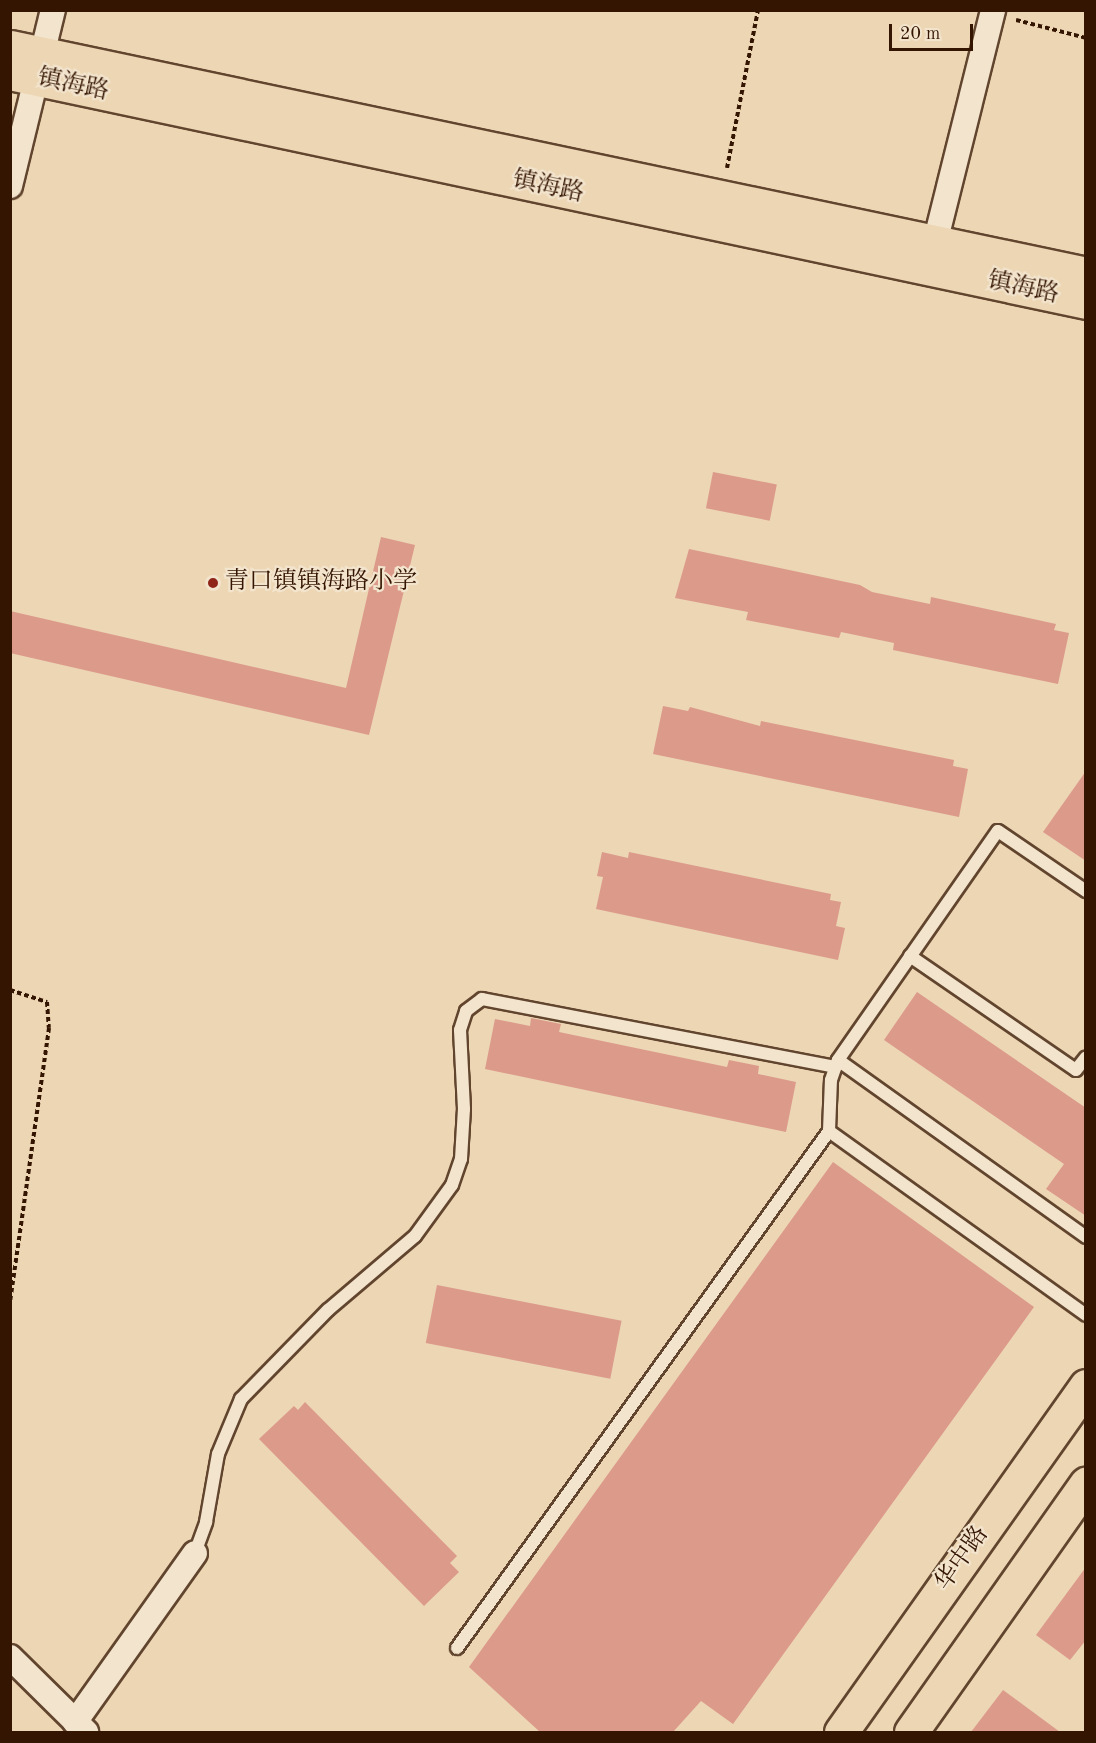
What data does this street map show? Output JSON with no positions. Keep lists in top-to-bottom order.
{
  "streets": {
    "main road": ["镇海路", "华中路"]
  },
  "places": ["青口镇镇海路小学"],
  "scale_bar": "20 m"
}
